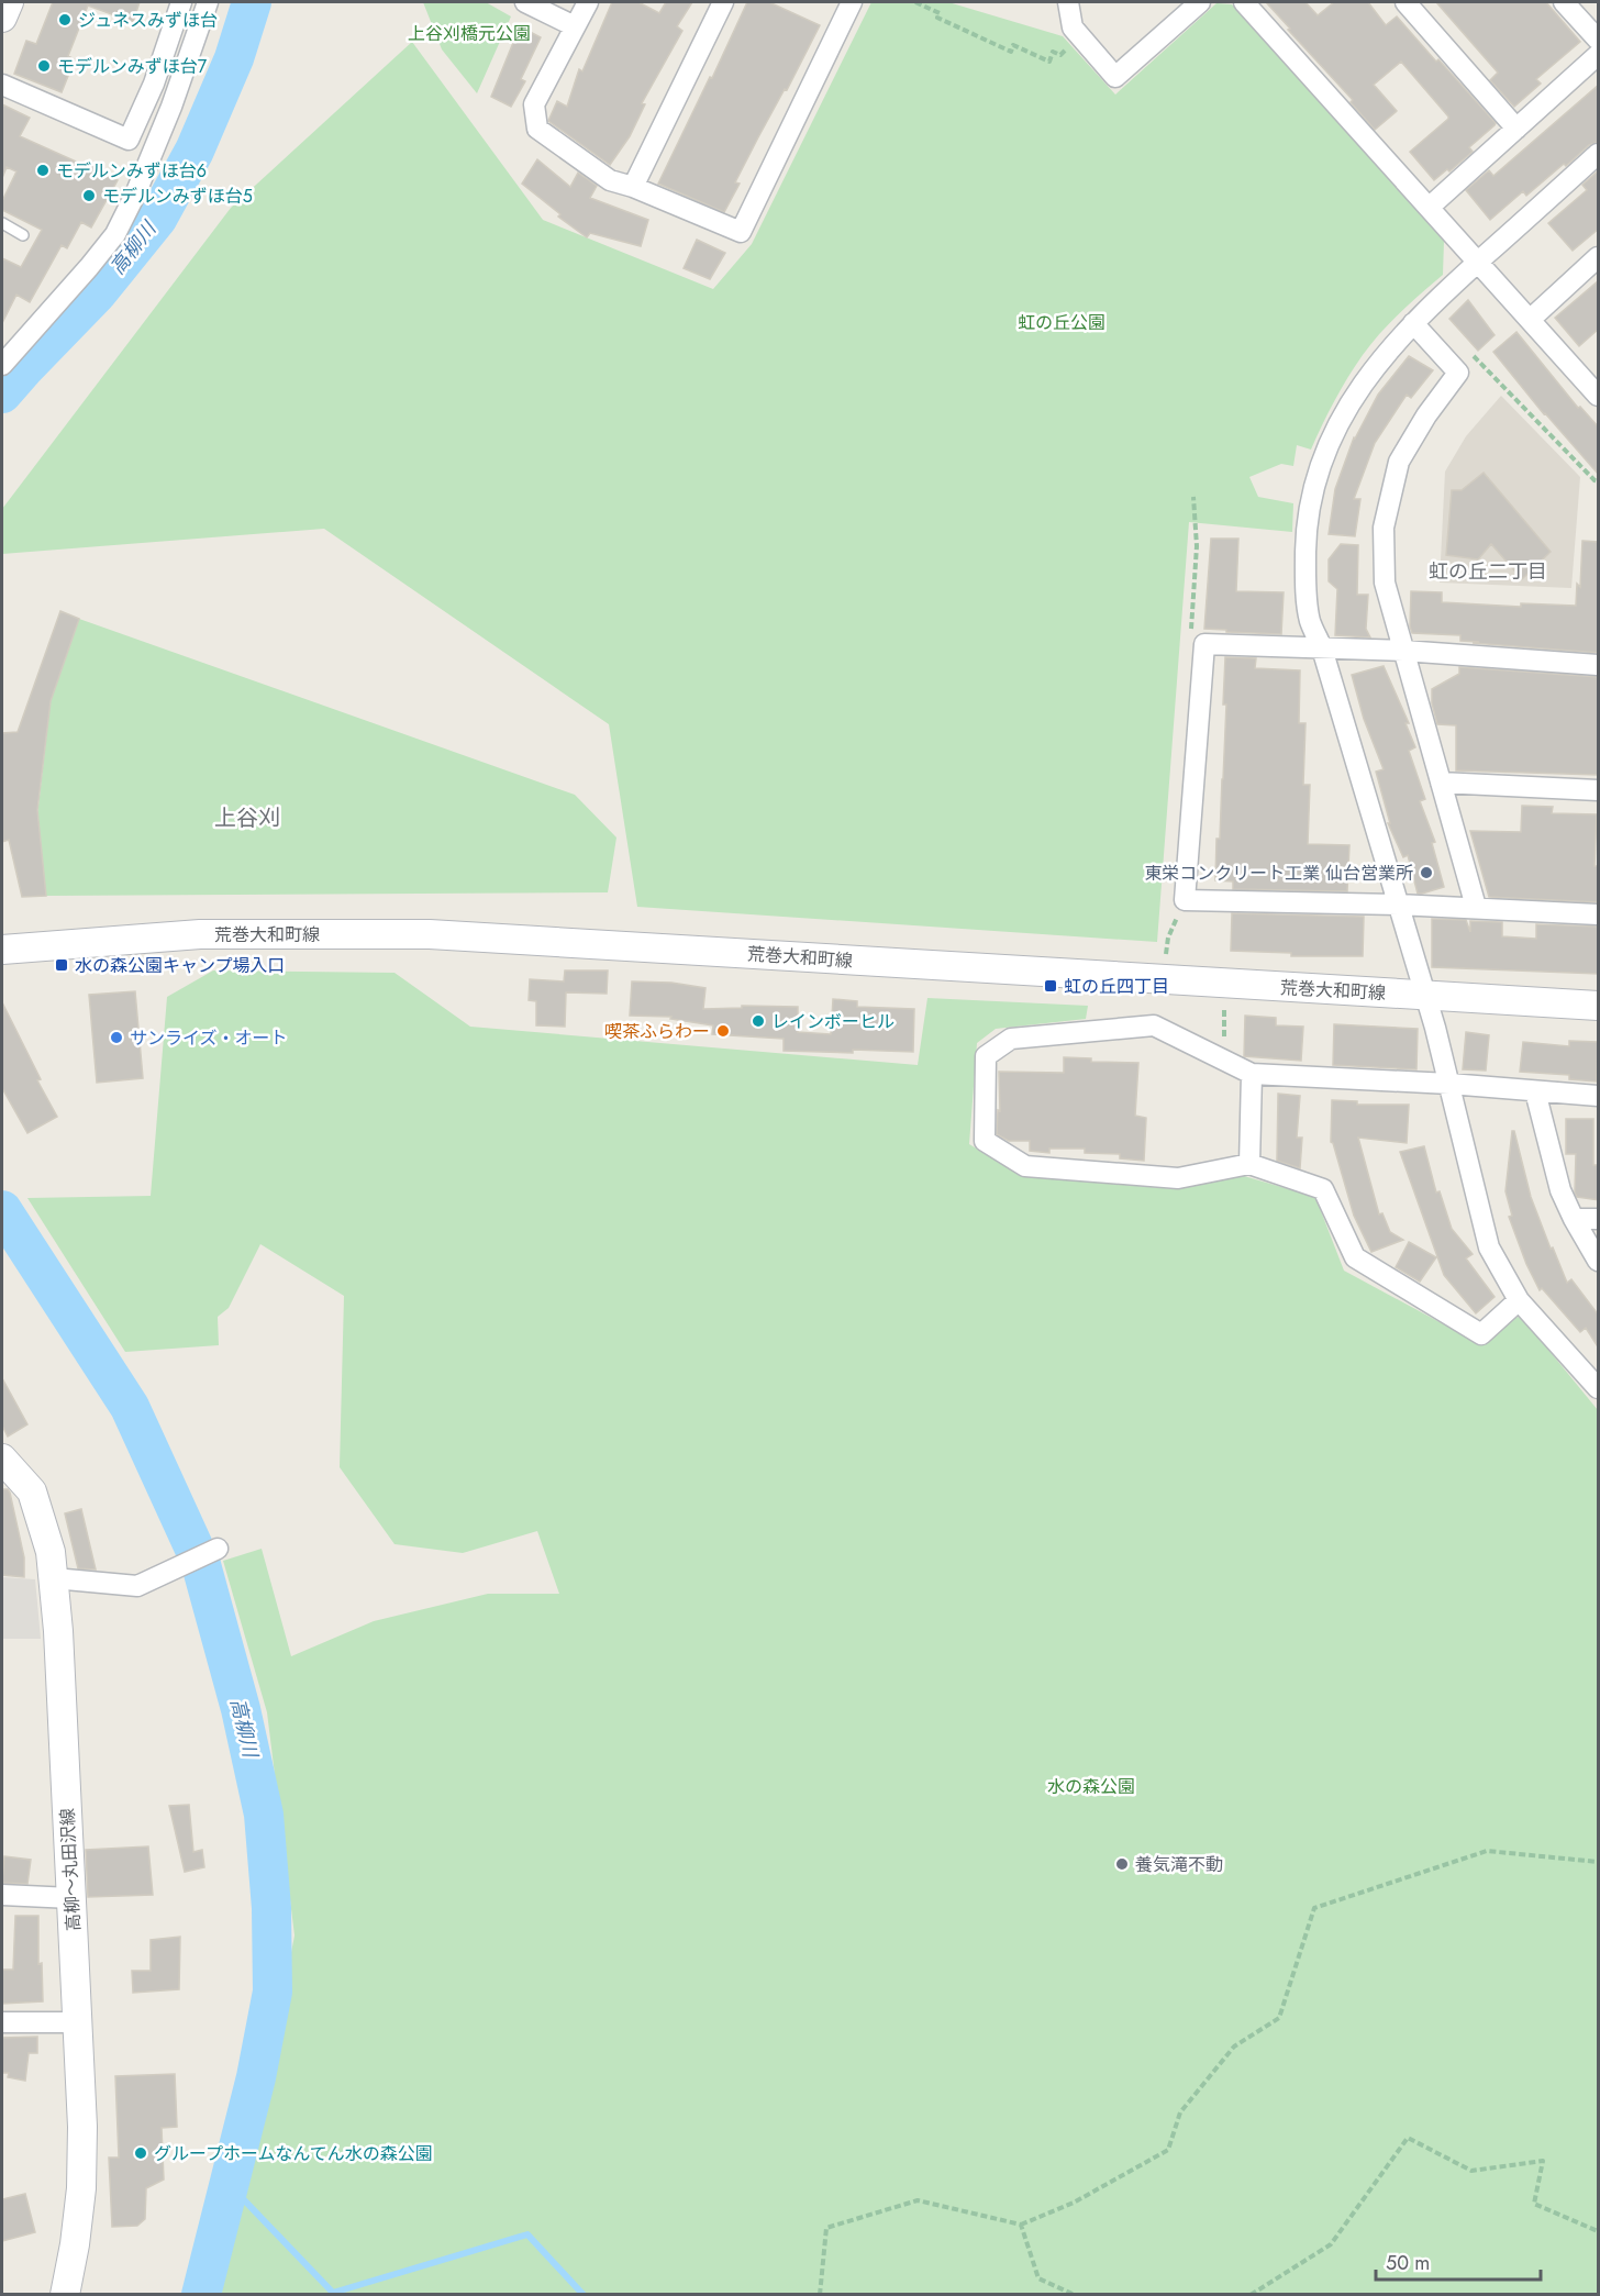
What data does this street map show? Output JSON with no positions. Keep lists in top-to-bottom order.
{
  "streets": {
    "street": ["荒巻大和町線", "高柳～丸田沢線"]
  },
  "districts": ["虹の丘二丁目", "上谷刈"],
  "water": ["高柳川"],
  "parks": ["上谷刈橋元公園", "虹の丘公園", "水の森公園"],
  "places": {
    "other": [
      "ジュネスみずほ台",
      "モデルンみずほ台7",
      "モデルンみずほ台6",
      "モデルンみずほ台5",
      "東栄コンクリート工業 仙台営業所",
      "レインボーヒル",
      "喫茶ふらわー",
      "サンライズ・オート",
      "養気滝不動",
      "グループホームなんてん水の森公園"
    ],
    "transit": ["水の森公園キャンプ場入口", "虹の丘四丁目"]
  },
  "scale_bar": "50 m"
}
